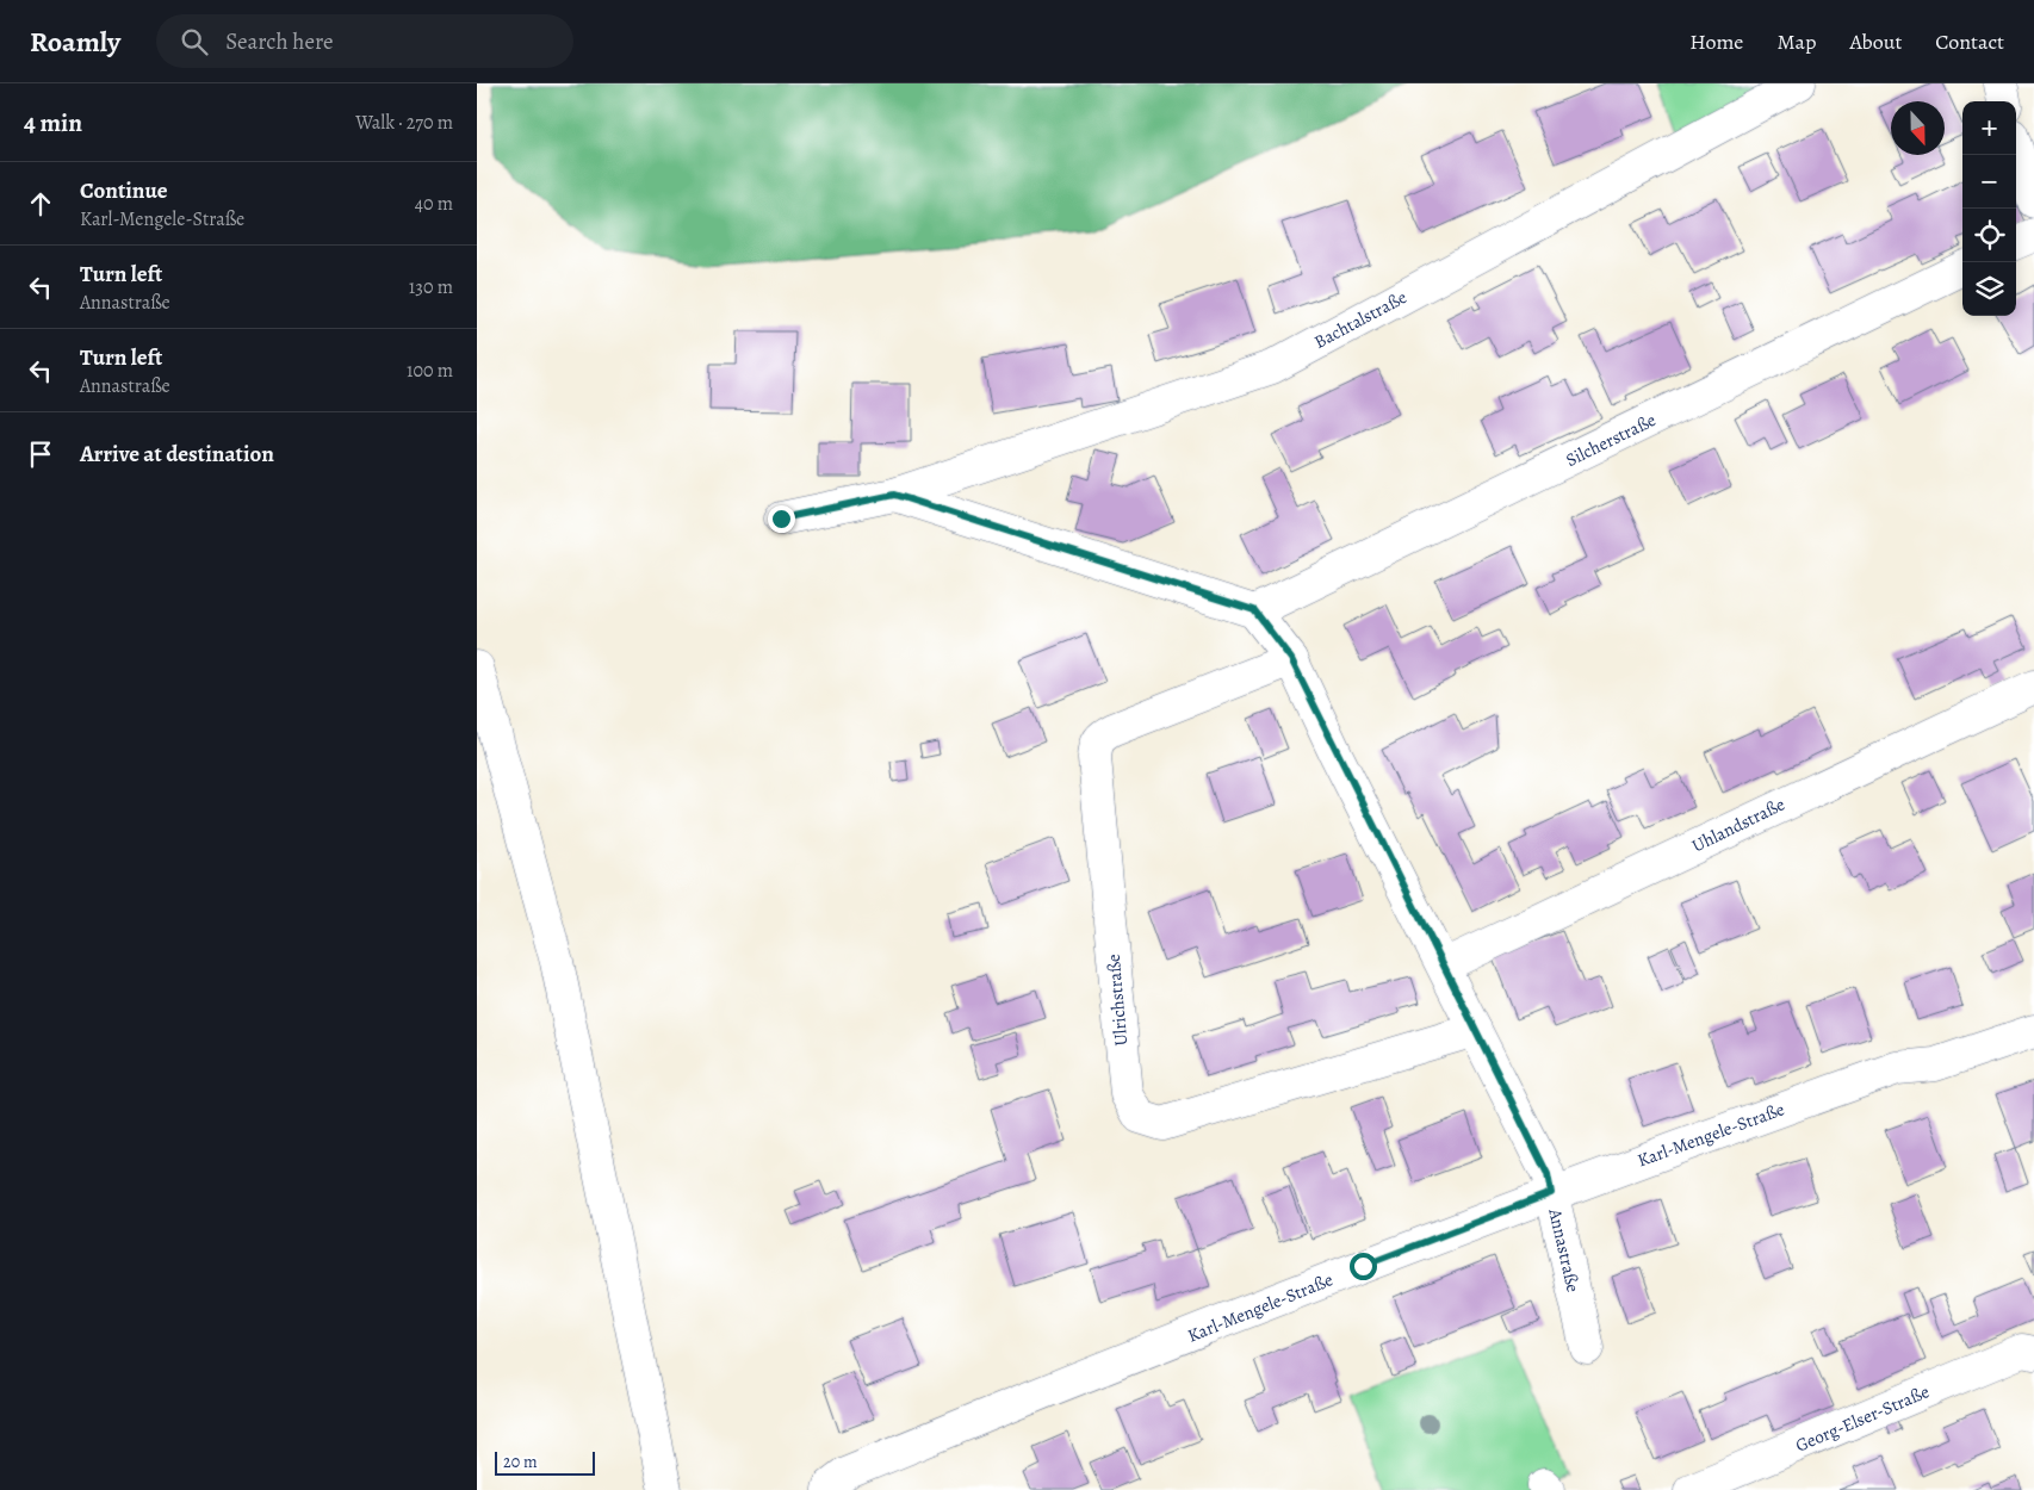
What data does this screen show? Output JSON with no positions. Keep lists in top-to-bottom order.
{
  "streets": {
    "street": [
      "Bachtalstraße",
      "Silcherstraße",
      "Uhlandstraße",
      "Ulrichstraße",
      "Karl-Mengele-Straße",
      "Annastraße",
      "Georg-Elser-Straße"
    ]
  },
  "crossings": [
    ["Silcherstraße", "Annastraße"],
    ["Uhlandstraße", "Annastraße"],
    ["Ulrichstraße", "Annastraße"],
    ["Karl-Mengele-Straße", "Annastraße"]
  ],
  "scale_bar": "20 m",
  "north": "bottom",
  "page": {
    "header": "Roamly",
    "search": "Search here",
    "nav": [
      "Home",
      "Map",
      "About",
      "Contact"
    ],
    "heading": ["4 min", "Walk · 270 m"],
    "map_buttons": ["+", "−"],
    "list": [
      ["Continue", "Karl-Mengele-Straße", "40 m"],
      ["Turn left", "Annastraße", "130 m"],
      ["Turn left", "Annastraße", "100 m"],
      "Arrive at destination"
    ],
    "scale": "20 m"
  }
}
